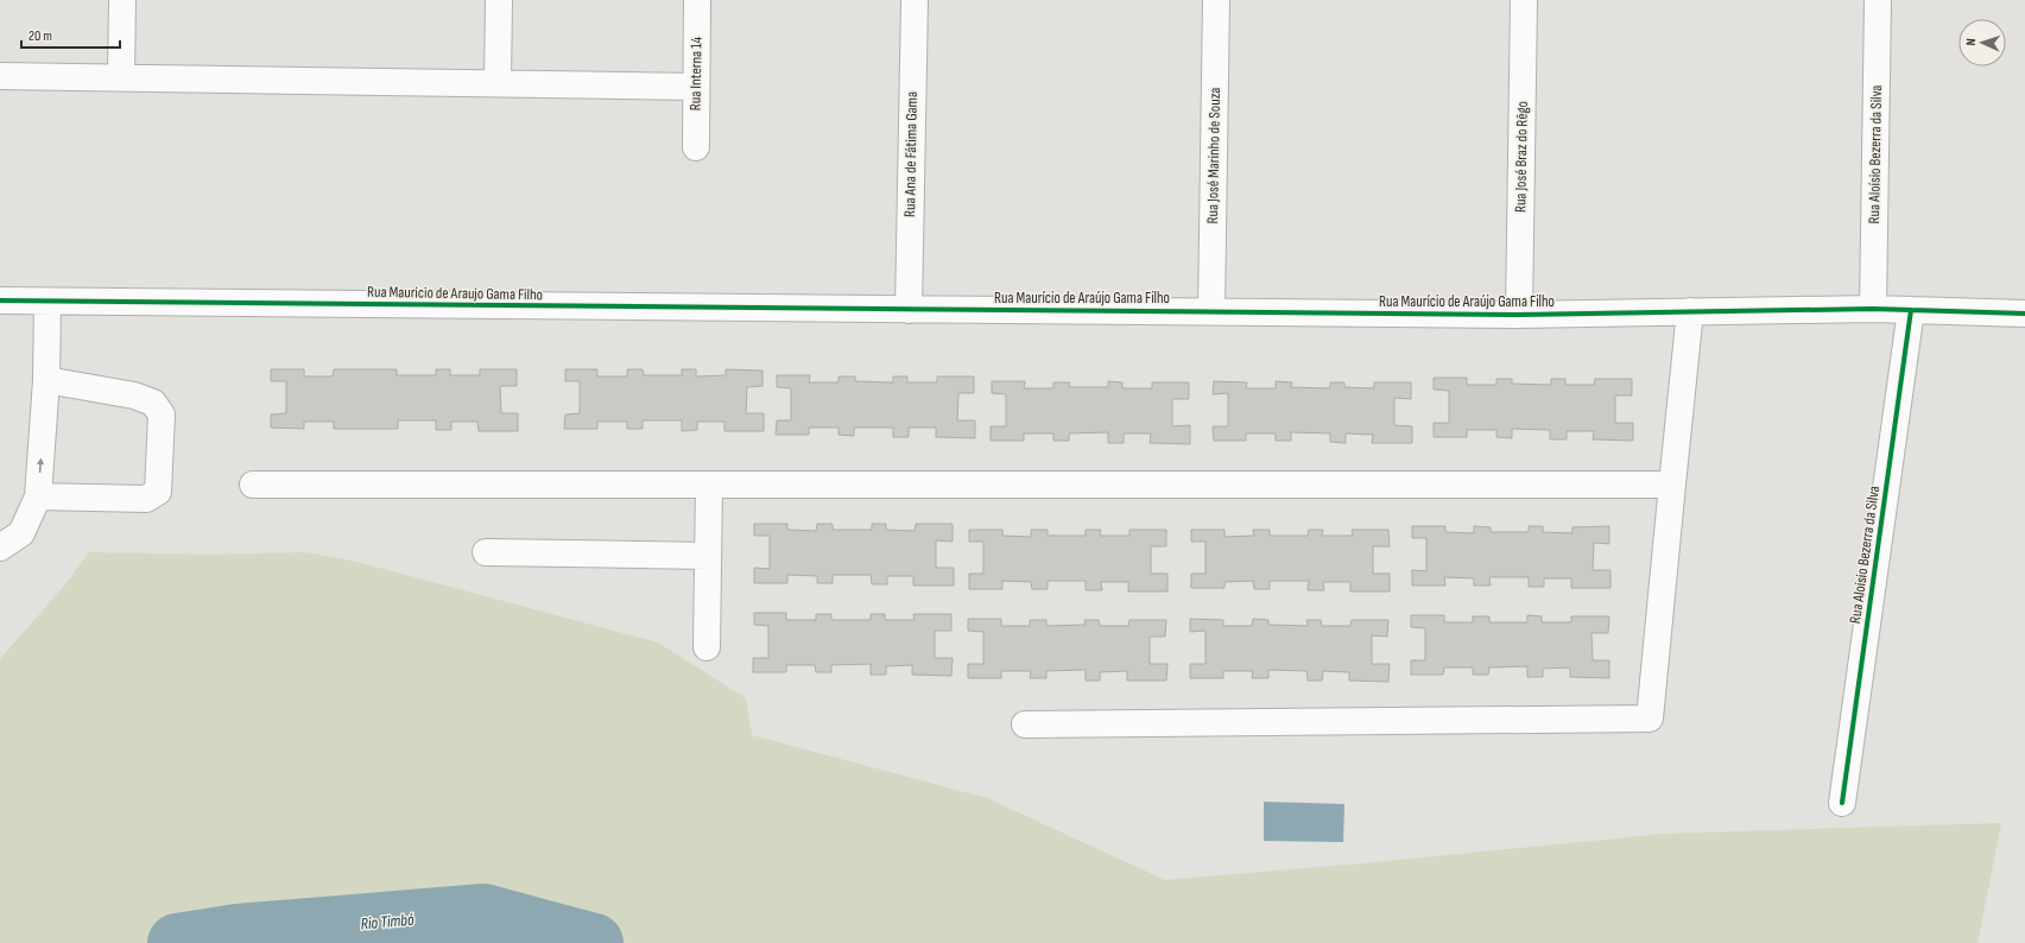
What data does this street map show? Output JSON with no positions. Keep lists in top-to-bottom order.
{
  "streets": {
    "street": [
      "Rua Interna 14",
      "Rua Ana de Fátima Gama",
      "Rua Aloísio Bezerra da Silva",
      "Rua José Marinho de Souza",
      "Rua José Braz do Rêgo",
      "Rua Mauricio de Araujo Gama Filho",
      "Rua Maurício de Araújo Gama Filho"
    ]
  },
  "crossings": [
    ["Rua Ana de Fátima Gama", "Rua Mauricio de Araujo Gama Filho"],
    ["Rua Ana de Fátima Gama", "Rua Maurício de Araújo Gama Filho"],
    ["Rua Aloísio Bezerra da Silva", "Rua Maurício de Araújo Gama Filho"],
    ["Rua José Marinho de Souza", "Rua Maurício de Araújo Gama Filho"],
    ["Rua José Braz do Rêgo", "Rua Maurício de Araújo Gama Filho"],
    ["Rua Mauricio de Araujo Gama Filho", "Rua Maurício de Araújo Gama Filho"]
  ],
  "water": ["Rio Timbó"],
  "scale_bar": "20 m",
  "north": "left"
}
